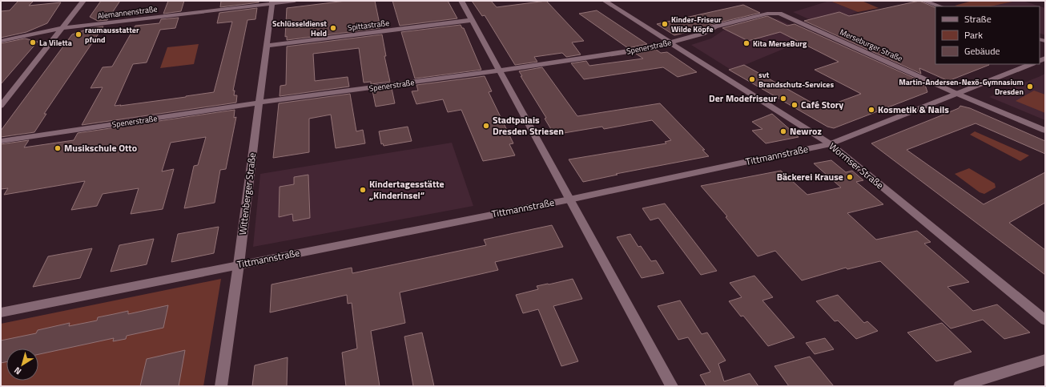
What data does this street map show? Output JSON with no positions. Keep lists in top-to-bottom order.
{
  "streets": {
    "street": [
      "Alemannenstraße",
      "Spittastraße",
      "Merseburger Straße",
      "Spenerstraße",
      "Tittmannstraße",
      "Wormser Straße",
      "Wittenberger Straße"
    ]
  },
  "crossings": [
    ["Alemannenstraße", "Wittenberger Straße"],
    ["Spittastraße", "Wittenberger Straße"],
    ["Merseburger Straße", "Spenerstraße"],
    ["Merseburger Straße", "Tittmannstraße"],
    ["Spenerstraße", "Wormser Straße"],
    ["Spenerstraße", "Wittenberger Straße"],
    ["Tittmannstraße", "Wormser Straße"],
    ["Tittmannstraße", "Wittenberger Straße"]
  ],
  "places": [
    "Kinder-Friseur Wilde Köpfe",
    "Schlüsseldienst Held",
    "raumausstatter pfund",
    "La Viletta",
    "Kita MerseBurg",
    "svt Brandschutz-Services",
    "Martin-Andersen-Nexö-Gymnasium Dresden",
    "Der Modefriseur",
    "Café Story",
    "Kosmetik & Nails",
    "Stadtpalais Dresden Striesen",
    "Newroz",
    "Musikschule Otto",
    "Bäckerei Krause",
    "Kindertagesstätte „Kinderinsel“"
  ],
  "legend": ["Straße", "Park", "Gebäude"],
  "north": "bottom left"
}
